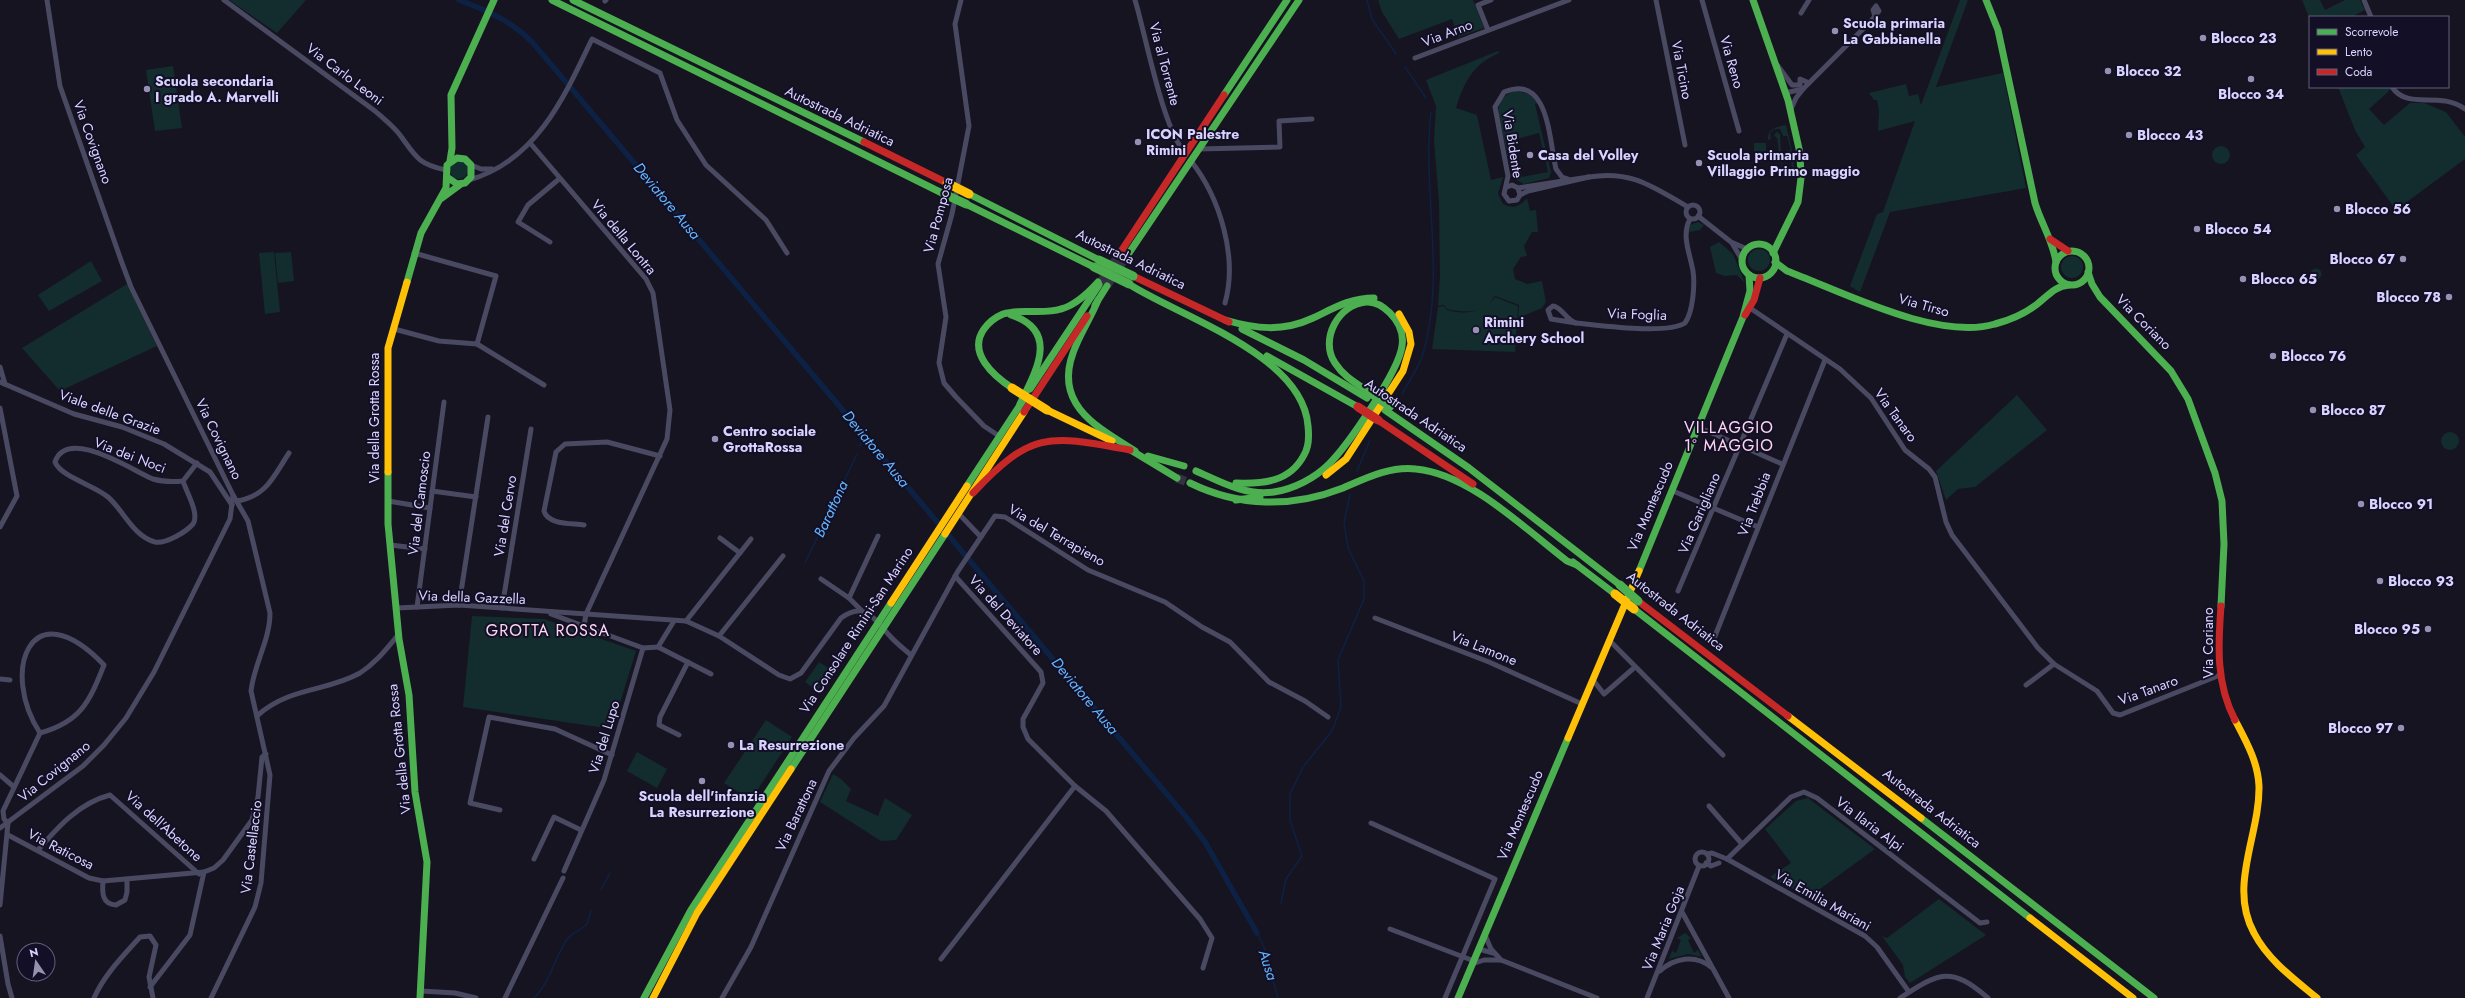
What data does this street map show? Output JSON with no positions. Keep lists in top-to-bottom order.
{
  "streets": {
    "main road": [
      "Autostrada Adriatica",
      "Via Tirso",
      "Via Coriano",
      "Via della Grotta Rossa",
      "Via Montescudo",
      "Via Consolare Rimini-San Marino"
    ],
    "street": [
      "Via Arno",
      "Via Reno",
      "Via al Torrente",
      "Via Ticino",
      "Via Carlo Leoni",
      "Via Covignano",
      "Via Bidente",
      "Via Pomposa",
      "Via della Lontra",
      "Via Foglia",
      "Viale delle Grazie",
      "Via Tanaro",
      "Via dei Noci",
      "Via del Camoscio",
      "Via Trebbia",
      "Via Garigliano",
      "Via del Cervo",
      "Via del Terrapieno",
      "Via della Gazzella",
      "Via del Deviatore",
      "Via Lamone",
      "Via del Lupo",
      "Via Barattona",
      "Via Ilaria Alpi",
      "Via dell'Abetone",
      "Via Castellaccio",
      "Via Raticosa",
      "Via Emilia Mariani",
      "Via Maria Goja"
    ]
  },
  "crossings": [
    ["Via Carlo Leoni", "Via della Grotta Rossa"],
    ["Via Covignano", "Viale delle Grazie"],
    ["Via Covignano", "Via Castellaccio"],
    ["Via Bidente", "Via Tirso"],
    ["Via Bidente", "Via Montescudo"],
    ["Via Pomposa", "Via Consolare Rimini-San Marino"],
    ["Via della Lontra", "Via della Gazzella"],
    ["Via Tirso", "Via Coriano"],
    ["Via Tirso", "Via Montescudo"],
    ["Via Coriano", "Via Tanaro"],
    ["Viale delle Grazie", "Via dei Noci"],
    ["Viale delle Grazie", "Via Castellaccio"],
    ["Via Tanaro", "Via Trebbia"],
    ["Via Tanaro", "Via Montescudo"],
    ["Via Tanaro", "Via Garigliano"],
    ["Via della Grotta Rossa", "Via del Camoscio"],
    ["Via della Grotta Rossa", "Via della Gazzella"],
    ["Via del Camoscio", "Via della Gazzella"],
    ["Via Montescudo", "Via Lamone"],
    ["Via del Cervo", "Via della Gazzella"],
    ["Via del Terrapieno", "Via Barattona"],
    ["Via della Gazzella", "Via del Lupo"],
    ["Via del Deviatore", "Via Barattona"],
    ["Via Ilaria Alpi", "Via Emilia Mariani"],
    ["Via dell'Abetone", "Via Raticosa"],
    ["Via Castellaccio", "Via Raticosa"],
    ["Via Emilia Mariani", "Via Maria Goja"]
  ],
  "districts": ["VILLAGGIO 1° MAGGIO", "GROTTA ROSSA"],
  "water": ["Deviatore Ausa", "Barattona", "Ausa"],
  "places": [
    "Scuola primaria La Gabbianella",
    "Blocco 23",
    "Blocco 32",
    "Blocco 34",
    "Scuola secondaria I grado A. Marvelli",
    "Blocco 43",
    "ICON Palestre Rimini",
    "Casa del Volley",
    "Scuola primaria Villaggio Primo maggio",
    "Blocco 56",
    "Blocco 54",
    "Blocco 67",
    "Blocco 65",
    "Blocco 78",
    "Rimini Archery School",
    "Blocco 76",
    "Blocco 87",
    "Centro sociale GrottaRossa",
    "Blocco 91",
    "Blocco 93",
    "Blocco 95",
    "Blocco 97",
    "La Resurrezione",
    "Scuola dell'infanzia La Resurrezione"
  ],
  "legend": ["Scorrevole", "Lento", "Coda"],
  "north": "top"
}
